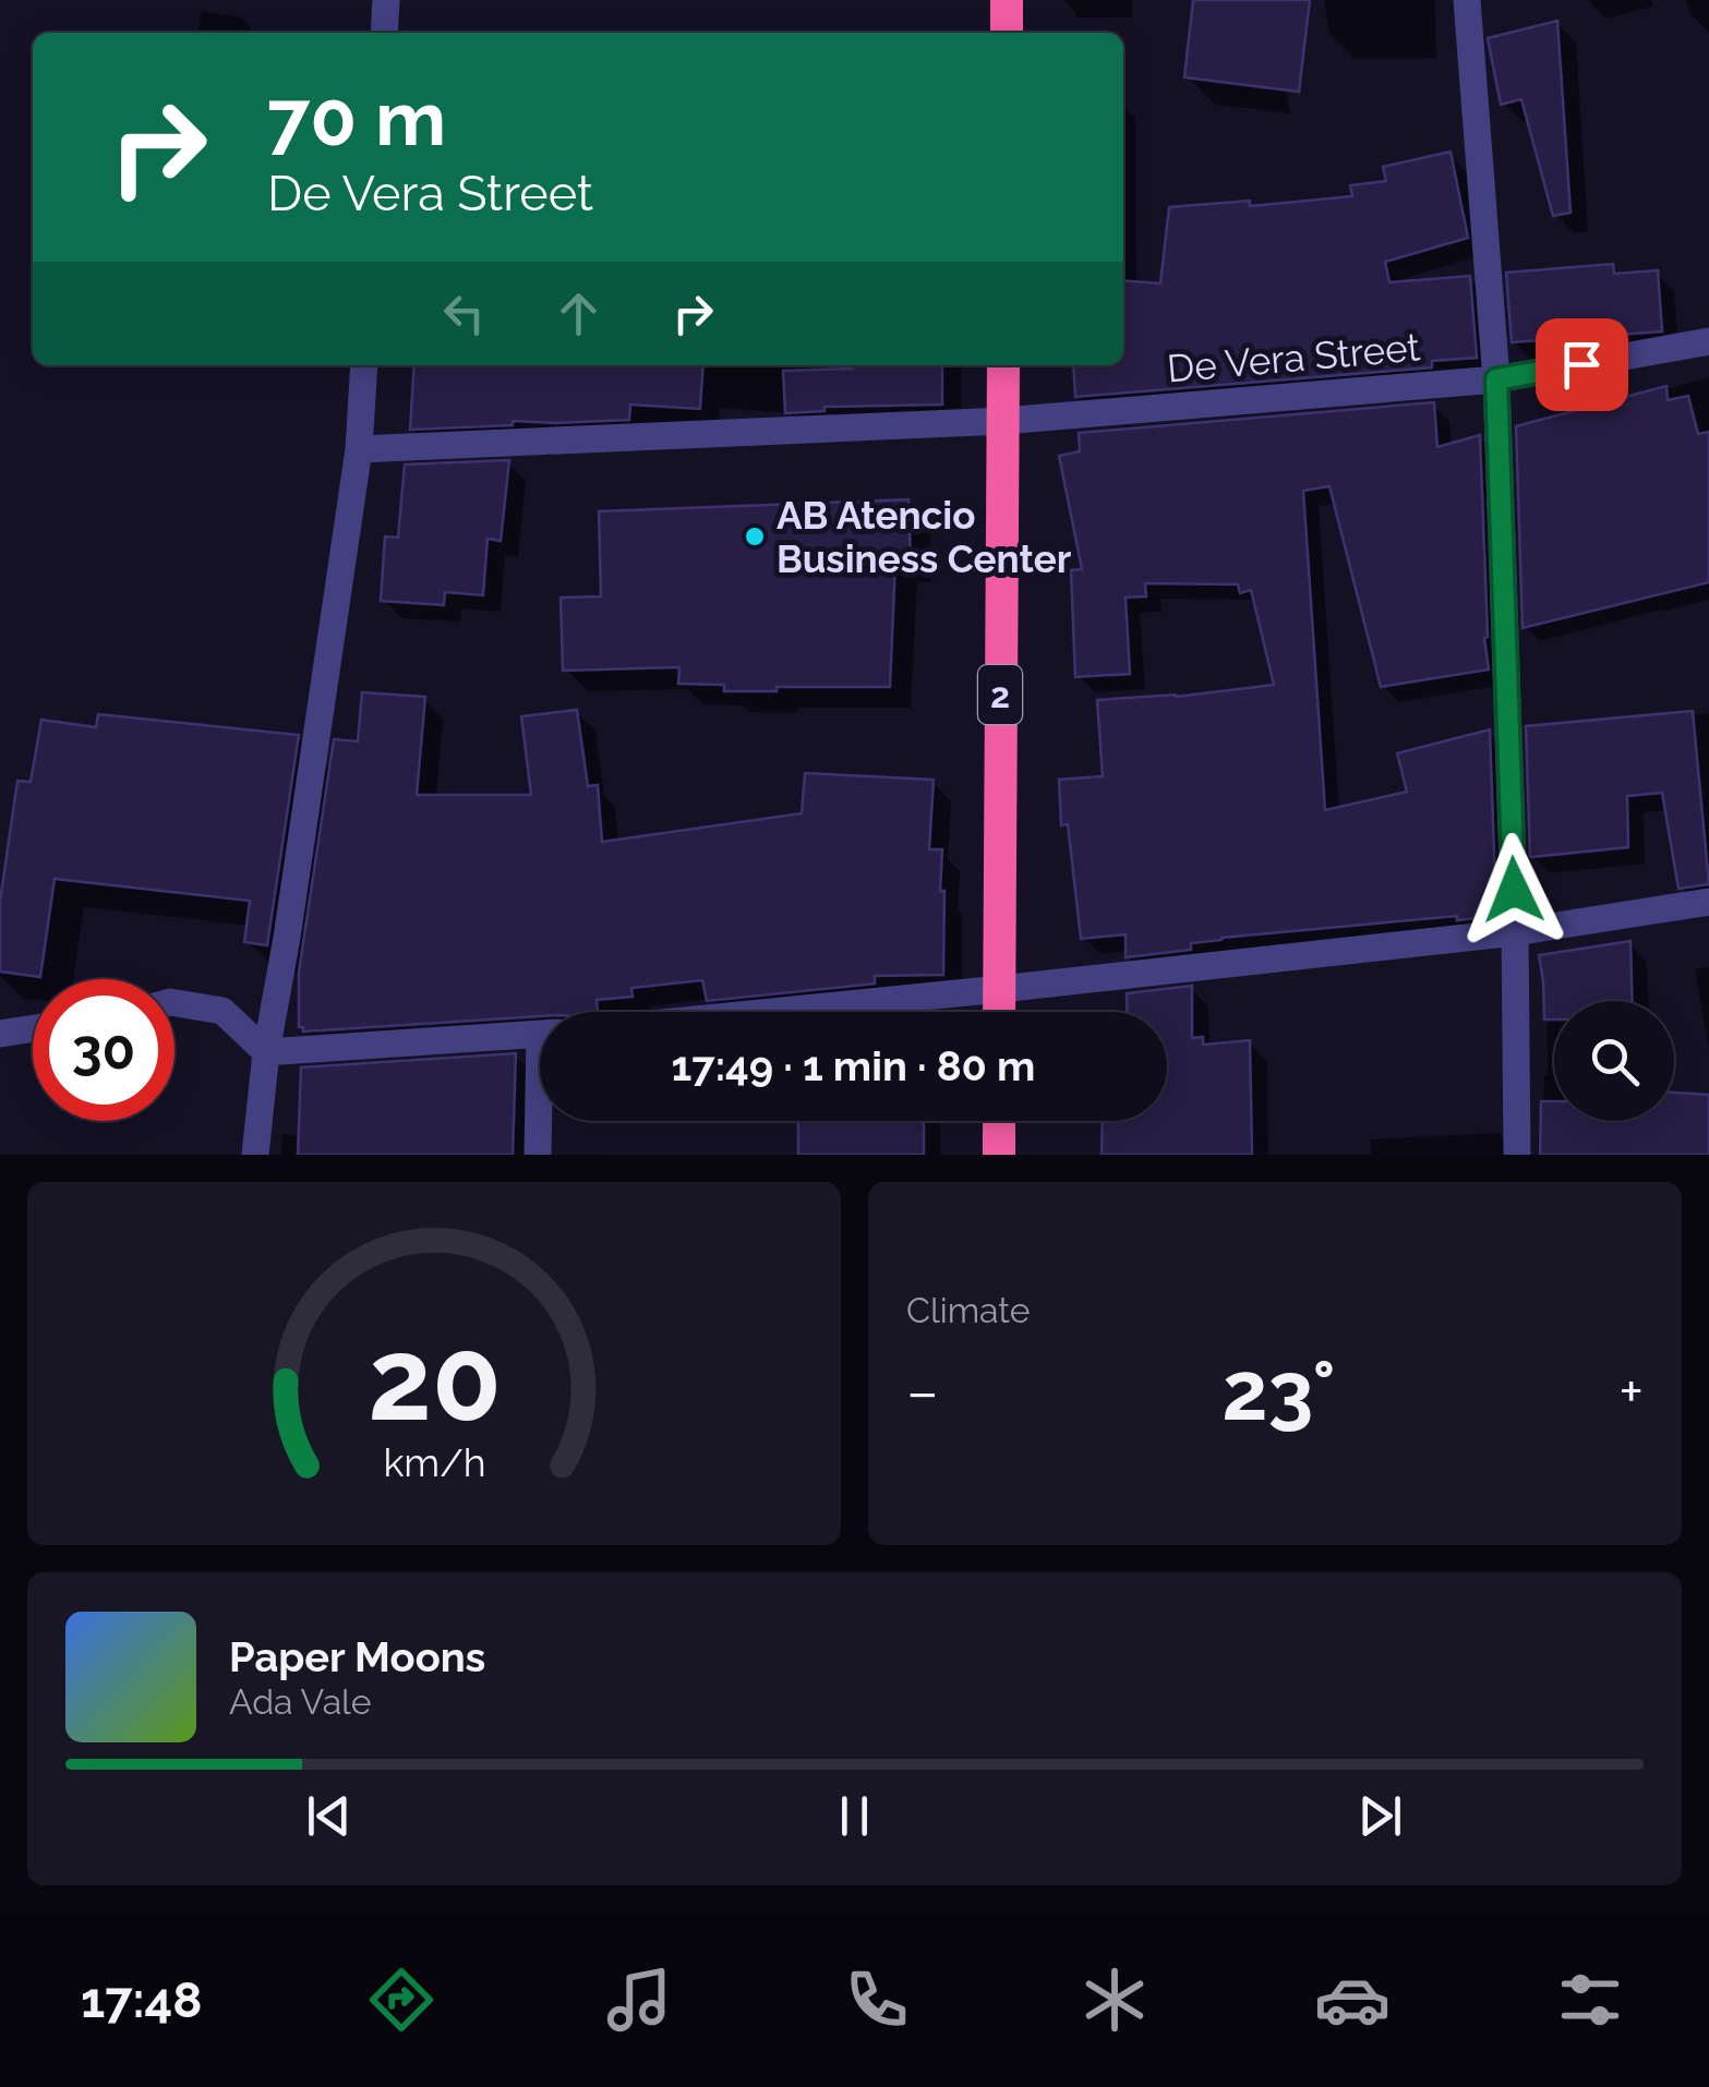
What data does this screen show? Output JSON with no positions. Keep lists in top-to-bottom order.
{
  "streets": {
    "highway": ["2"],
    "street": ["De Vera Street"]
  },
  "crossings": [
    ["De Vera Street", "2"]
  ],
  "places": ["AB Atencio Business Center"],
  "page": {
    "turn": ["70 m", "De Vera Street"],
    "limit": "30",
    "trip": "17:49 · 1 min · 80 m",
    "tile": "Climate",
    "heat": ["−", "23°", "+"],
    "song": ["Paper Moons", "Ada Vale"],
    "tabs": "17:48",
    "gauge": ["20", "km/h"]
  }
}
